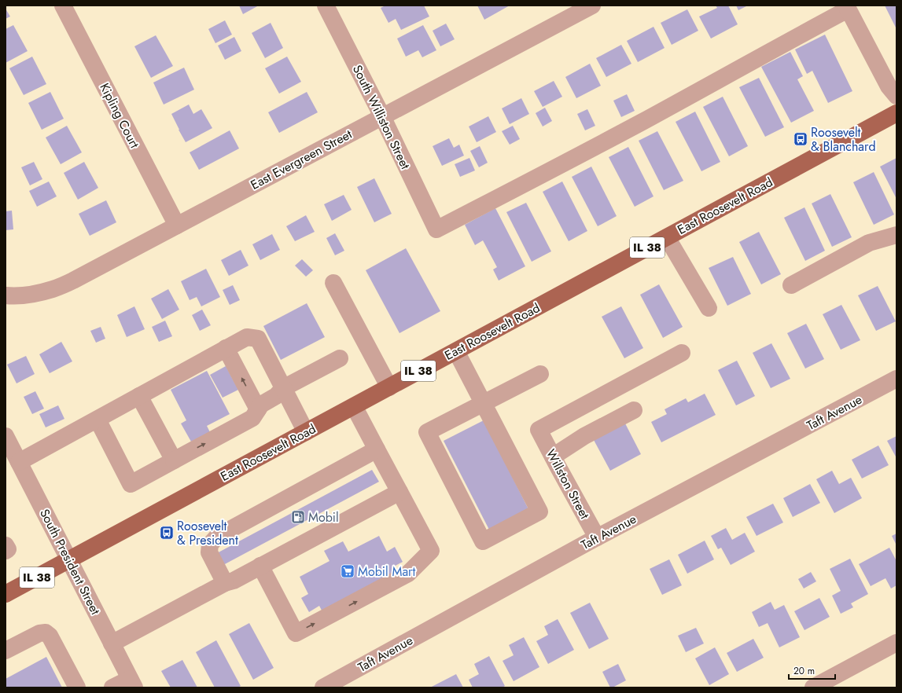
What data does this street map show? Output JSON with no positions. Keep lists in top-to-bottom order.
{
  "streets": {
    "main road": ["East Roosevelt Road", "IL 38"],
    "street": [
      "Kipling Court",
      "South Williston Street",
      "East Evergreen Street",
      "Taft Avenue",
      "Willston Street",
      "South President Street"
    ]
  },
  "crossings": [
    ["Kipling Court", "East Evergreen Street"],
    ["South Williston Street", "East Evergreen Street"],
    ["East Roosevelt Road", "South President Street"],
    ["Taft Avenue", "Willston Street"]
  ],
  "places": {
    "bus stop": ["Roosevelt & Blanchard", "Roosevelt & President"],
    "fuel station": ["Mobil"],
    "supermarket": ["Mobil Mart"]
  },
  "scale_bar": "20 m"
}
